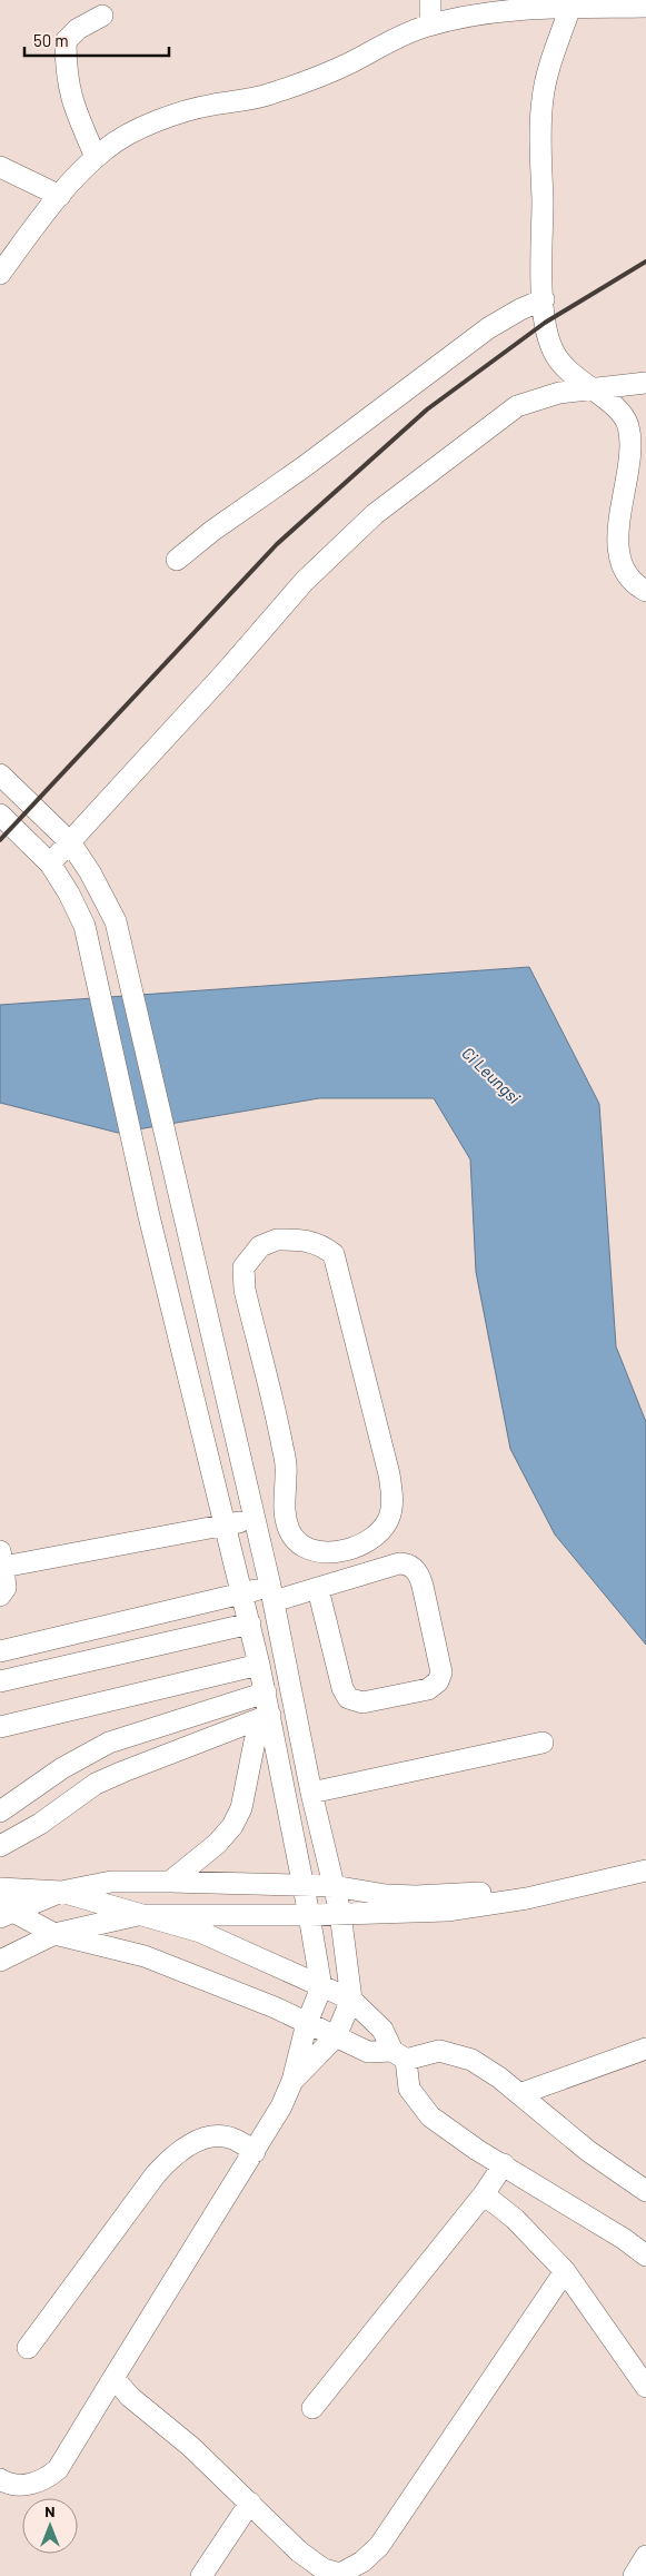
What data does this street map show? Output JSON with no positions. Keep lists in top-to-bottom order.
{
  "water": ["Ci Leungsi"],
  "scale_bar": "50 m",
  "north": "top"
}
